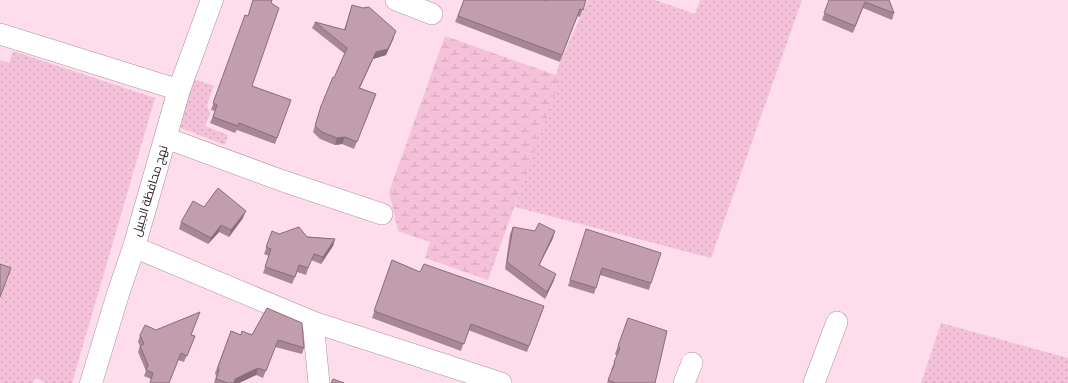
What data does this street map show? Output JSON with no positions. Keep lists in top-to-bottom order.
{
  "streets": {
    "street": ["نهج محافظة الجبيل"]
  }
}
